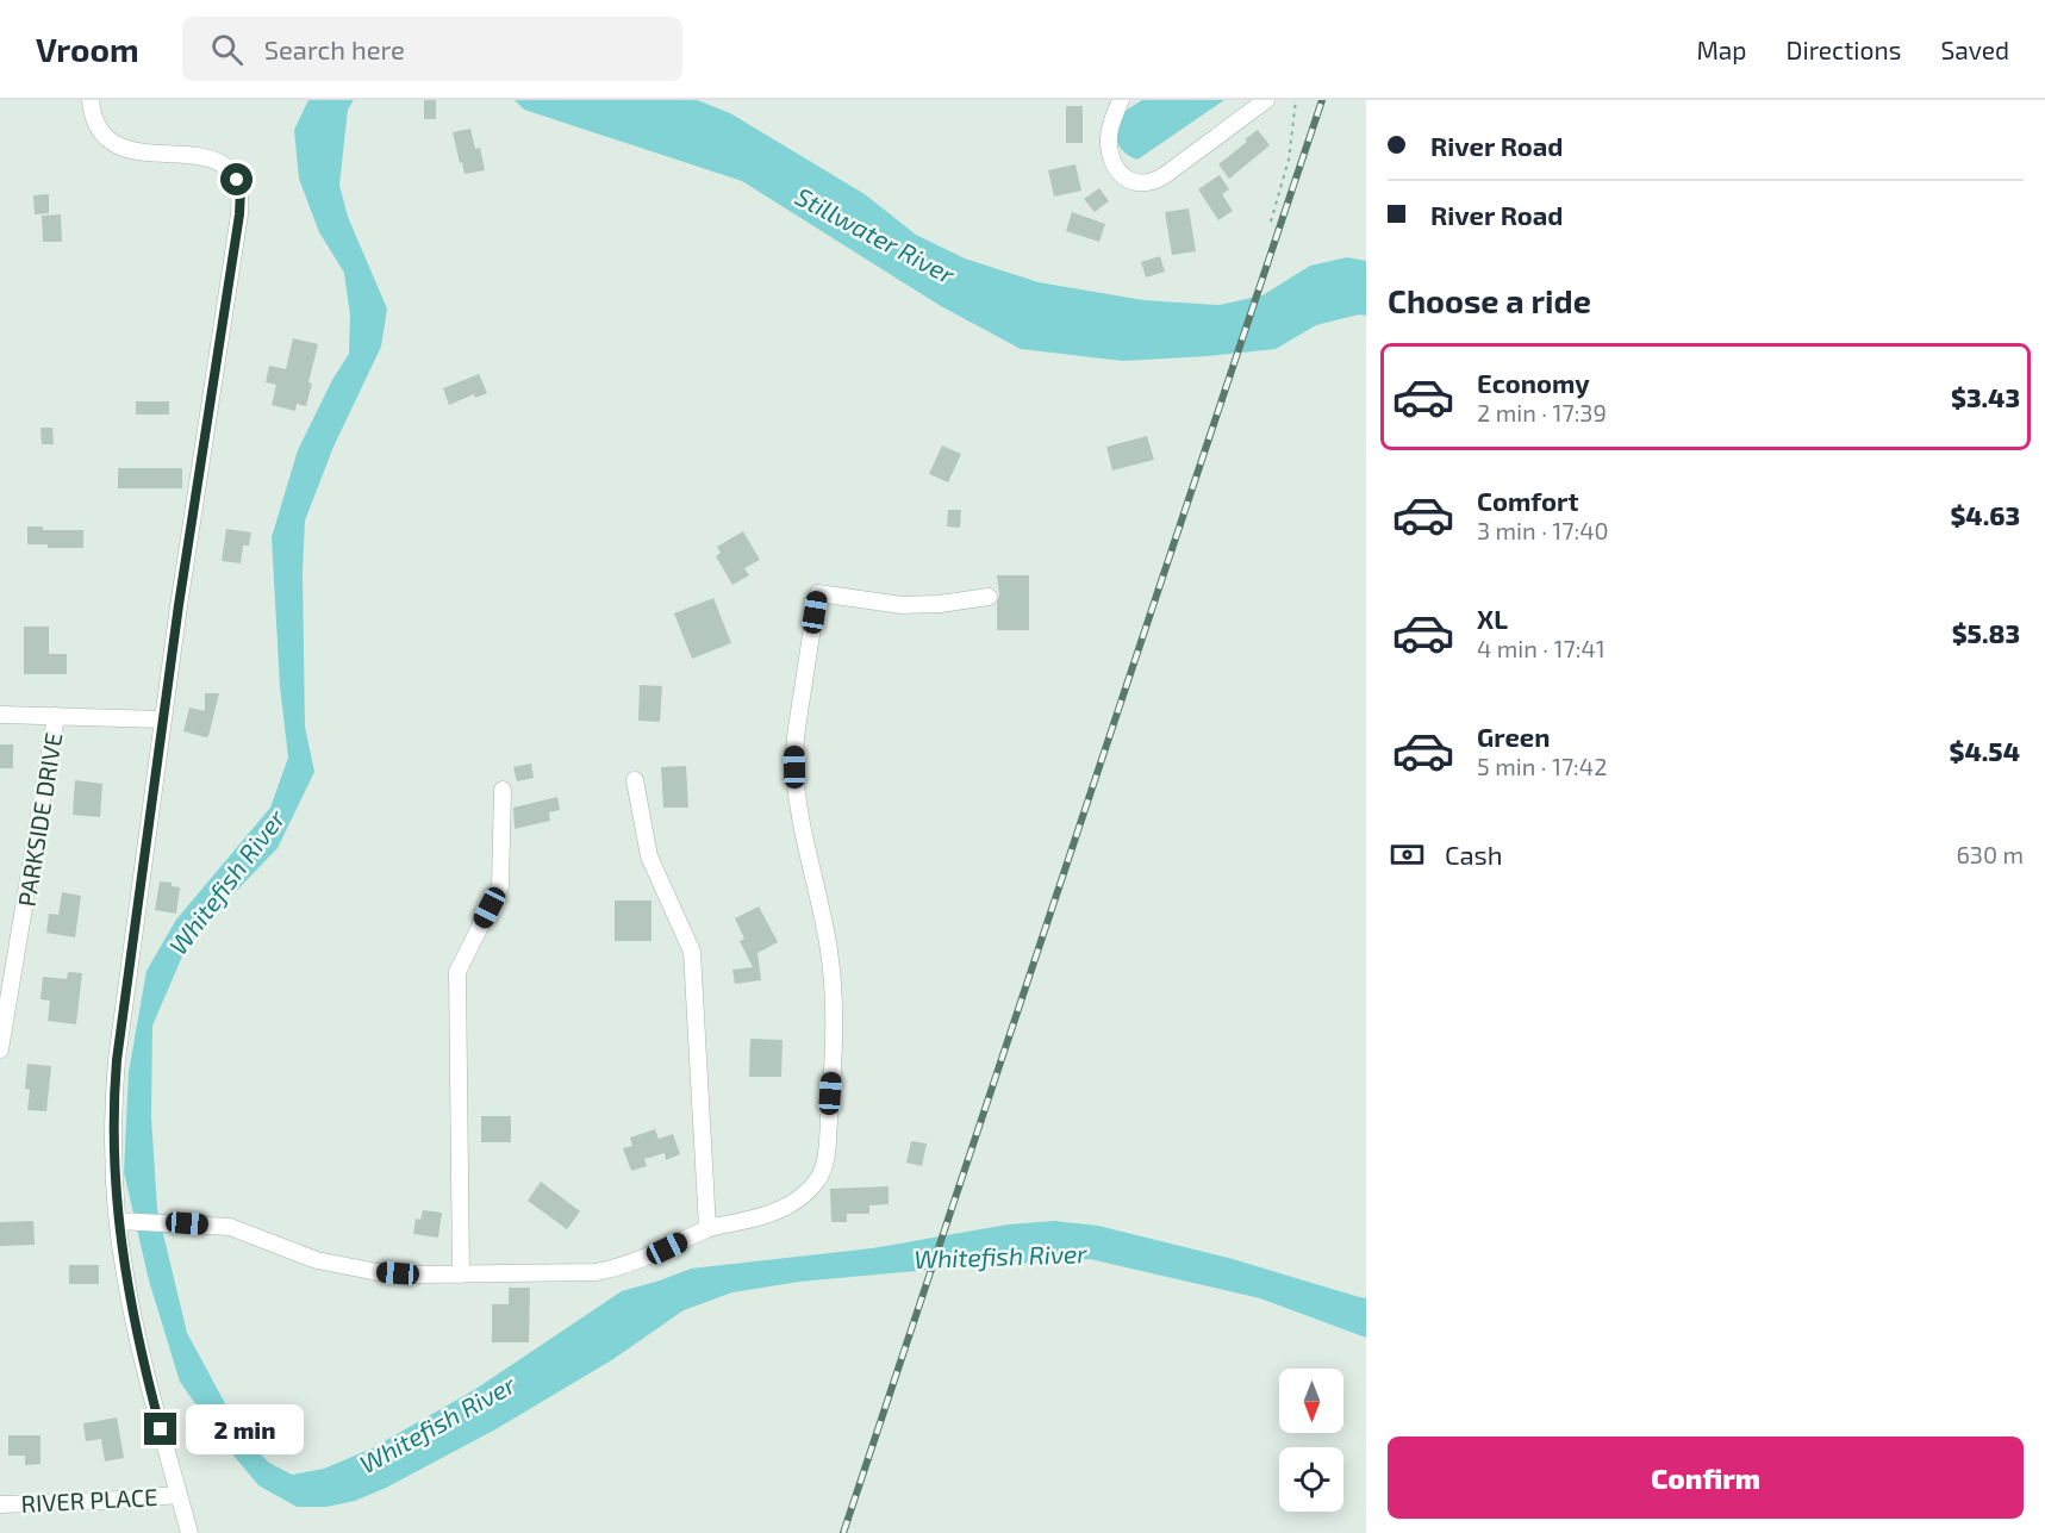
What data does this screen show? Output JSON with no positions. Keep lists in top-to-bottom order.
{
  "streets": {
    "street": ["PARKSIDE DRIVE", "RIVER PLACE"]
  },
  "water": ["Stillwater River", "Whitefish River"],
  "north": "bottom",
  "page": {
    "header": "Vroom",
    "search": "Search here",
    "nav": ["Map", "Directions", "Saved"],
    "banner": ["River Road", "River Road"],
    "heading": "Choose a ride",
    "list": [
      {
        "name": "Economy",
        "note": "2 min · 17:39",
        "value": "$3.43"
      },
      {
        "name": "Comfort",
        "note": "3 min · 17:40",
        "value": "$4.63"
      },
      {
        "name": "XL",
        "note": "4 min · 17:41",
        "value": "$5.83"
      },
      {
        "name": "Green",
        "note": "5 min · 17:42",
        "value": "$4.54"
      }
    ],
    "pay": ["Cash", "630 m"],
    "bubble": "2 min",
    "buttons": "Confirm"
  }
}
